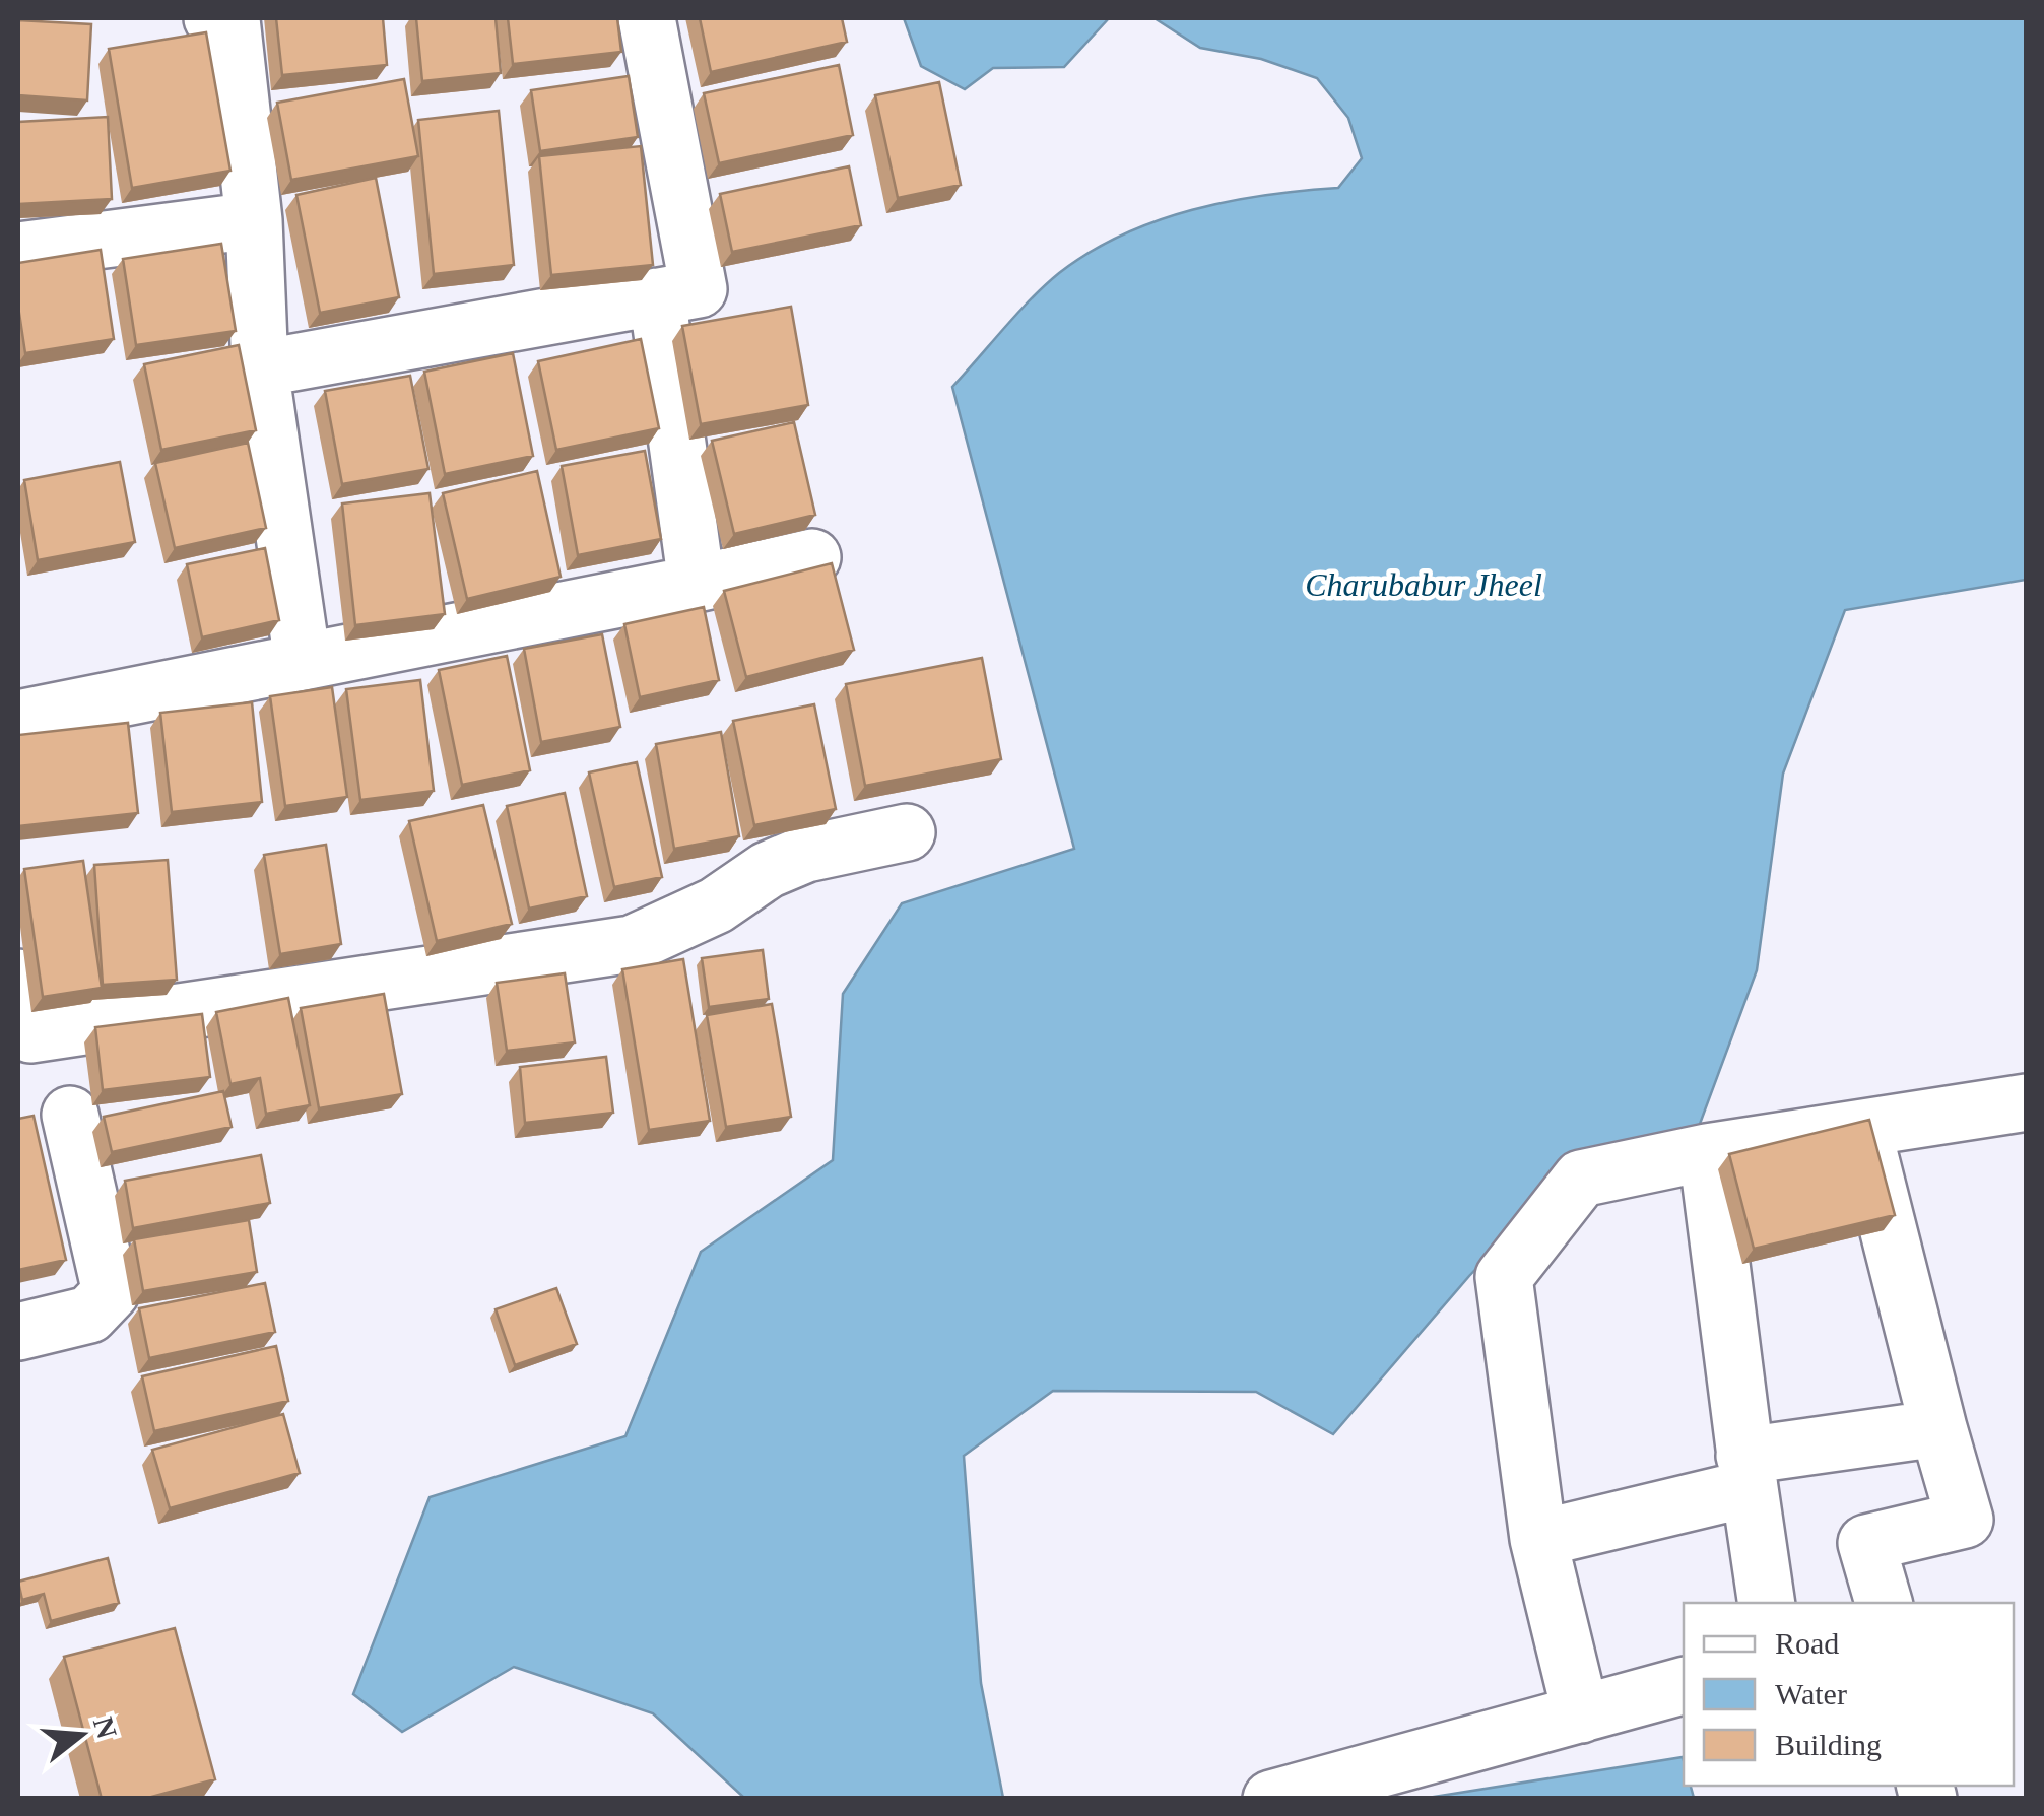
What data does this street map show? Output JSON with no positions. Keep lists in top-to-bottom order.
{
  "water": ["Charubabur Jheel"],
  "legend": ["Road", "Water", "Building"],
  "north": "right"
}
